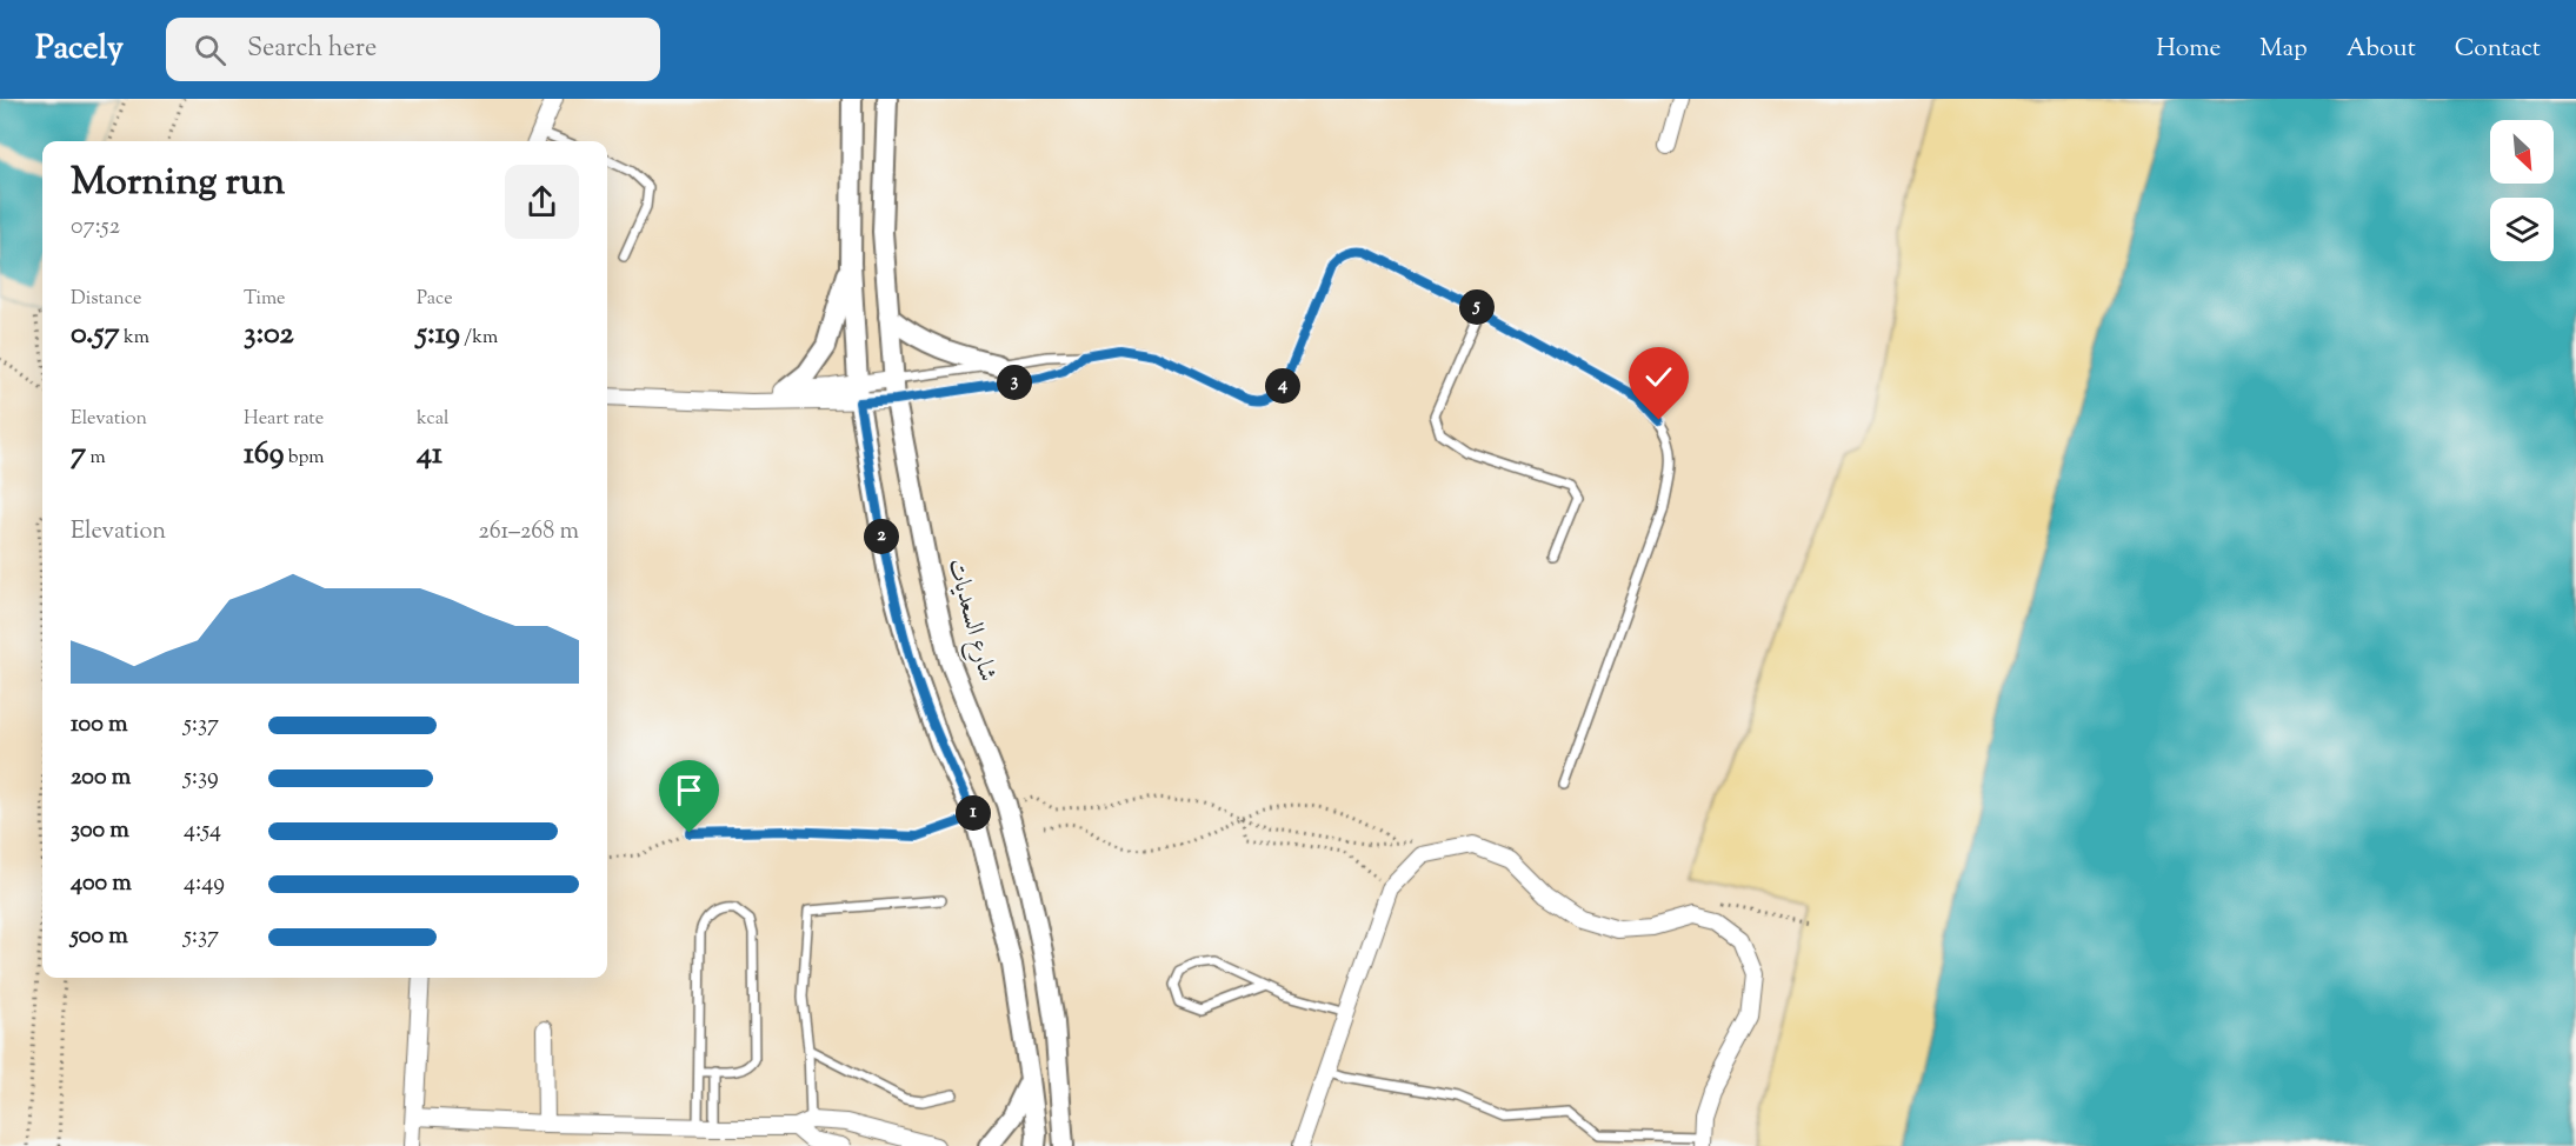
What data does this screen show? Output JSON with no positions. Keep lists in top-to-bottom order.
{
  "streets": {
    "street": ["شارع السعديات"]
  },
  "north": "bottom right",
  "page": {
    "header": "Pacely",
    "search": "Search here",
    "nav": [
      "Home",
      "Map",
      "About",
      "Contact"
    ],
    "heading": ["Morning run", "07:52"],
    "stats": [
      ["Distance", "0.57 km"],
      ["Time", "3:02"],
      ["Pace", "5:19 /km"],
      ["Elevation", "7 m"],
      ["Heart rate", "169 bpm"],
      ["kcal", "41"]
    ],
    "pins": [
      "5",
      "3",
      "4",
      "2",
      "1"
    ],
    "chart": ["Elevation", "261–268 m"],
    "list": [
      {
        "name": "100 m",
        "note": "5:37"
      },
      {
        "name": "200 m",
        "note": "5:39"
      },
      {
        "name": "300 m",
        "note": "4:54"
      },
      {
        "name": "400 m",
        "note": "4:49"
      },
      {
        "name": "500 m",
        "note": "5:37"
      }
    ]
  }
}
